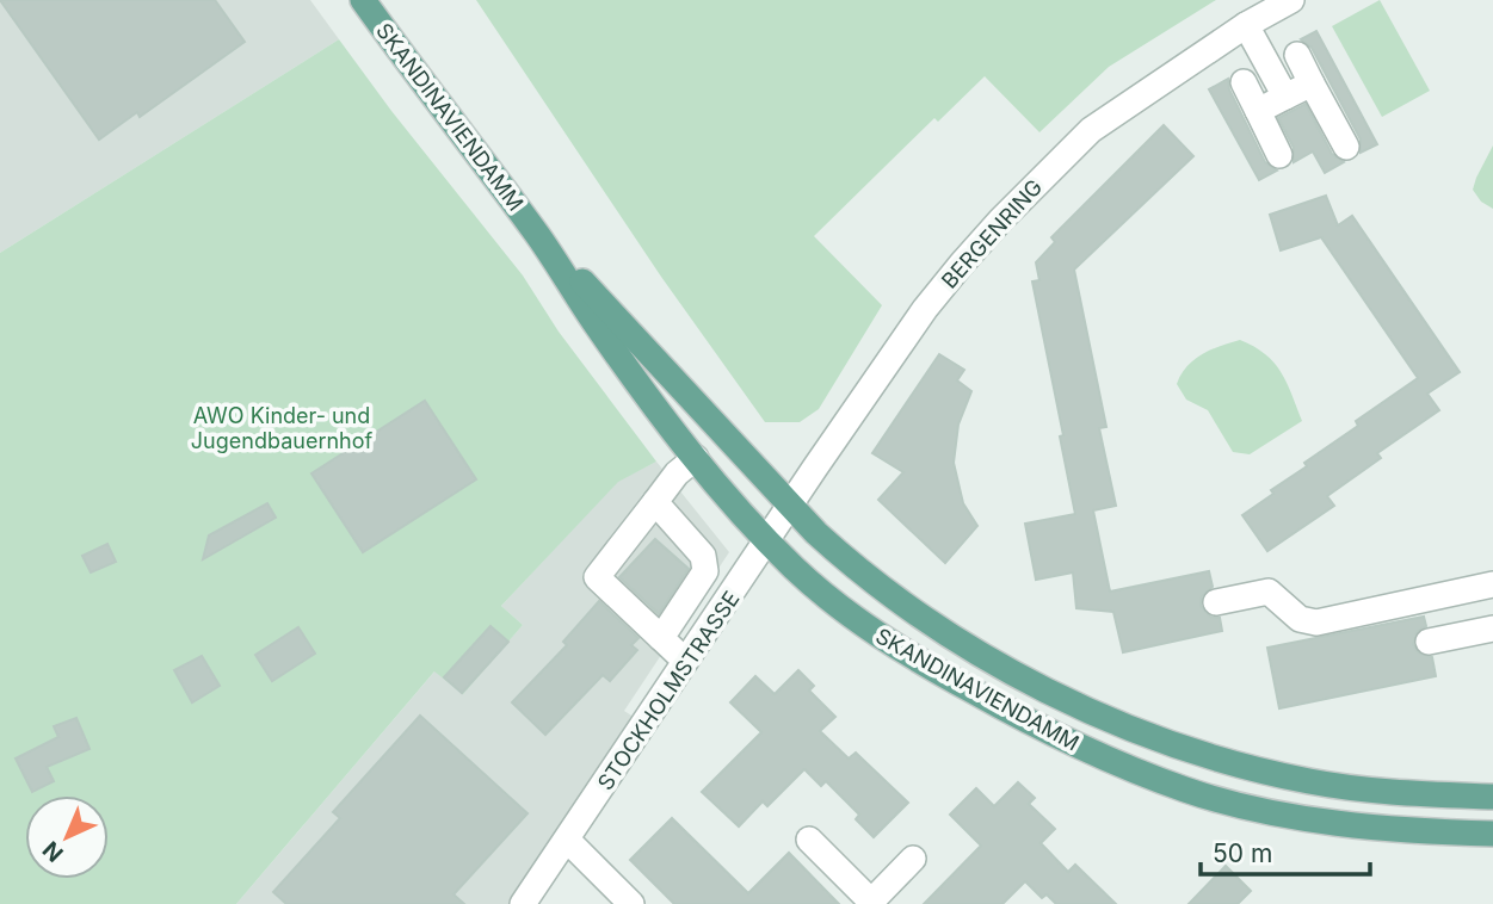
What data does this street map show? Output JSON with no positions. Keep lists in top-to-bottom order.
{
  "streets": {
    "main road": ["SKANDINAVIENDAMM"],
    "street": ["BERGENRING", "STOCKHOLMSTRASSE"]
  },
  "crossings": [
    ["SKANDINAVIENDAMM", "BERGENRING"],
    ["SKANDINAVIENDAMM", "STOCKHOLMSTRASSE"],
    ["BERGENRING", "STOCKHOLMSTRASSE"]
  ],
  "parks": ["AWO Kinder- und Jugendbauernhof"],
  "scale_bar": "50 m",
  "north": "bottom left"
}
